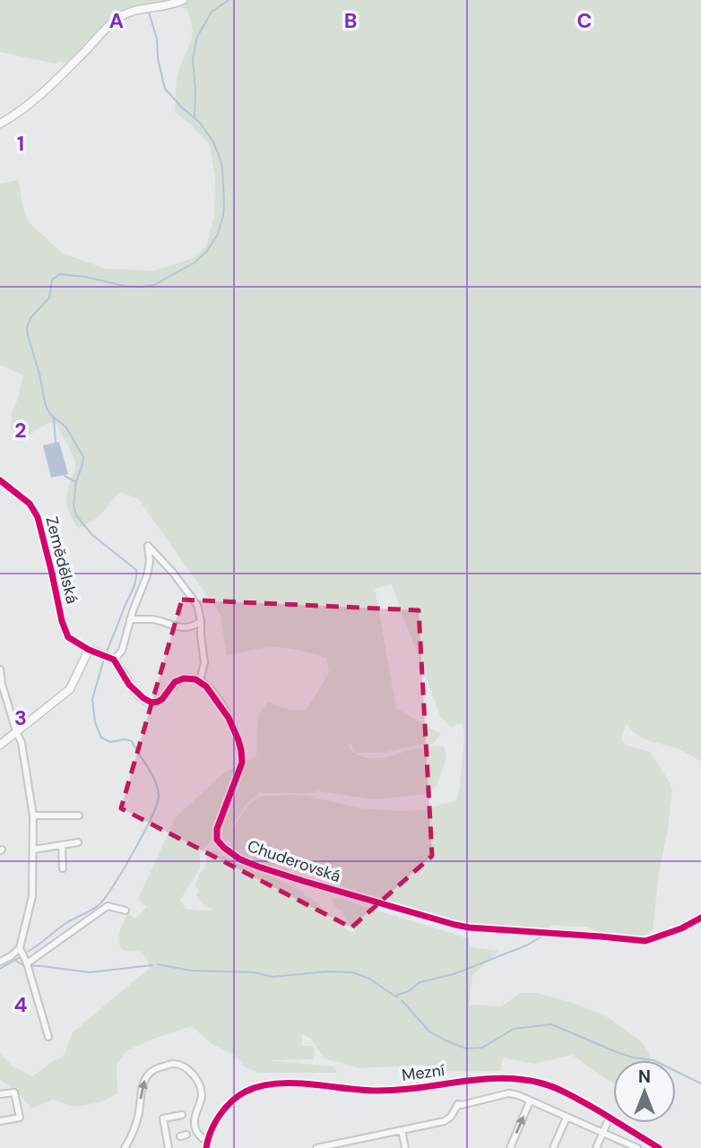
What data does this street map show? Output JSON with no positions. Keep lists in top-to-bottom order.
{
  "streets": {
    "street": ["Zemědělská", "Chuderovská", "Mezní"]
  },
  "north": "top",
  "grid": {
    "columns": ["A", "B", "C"],
    "rows": [
      "1",
      "2",
      "3",
      "4"
    ]
  }
}
